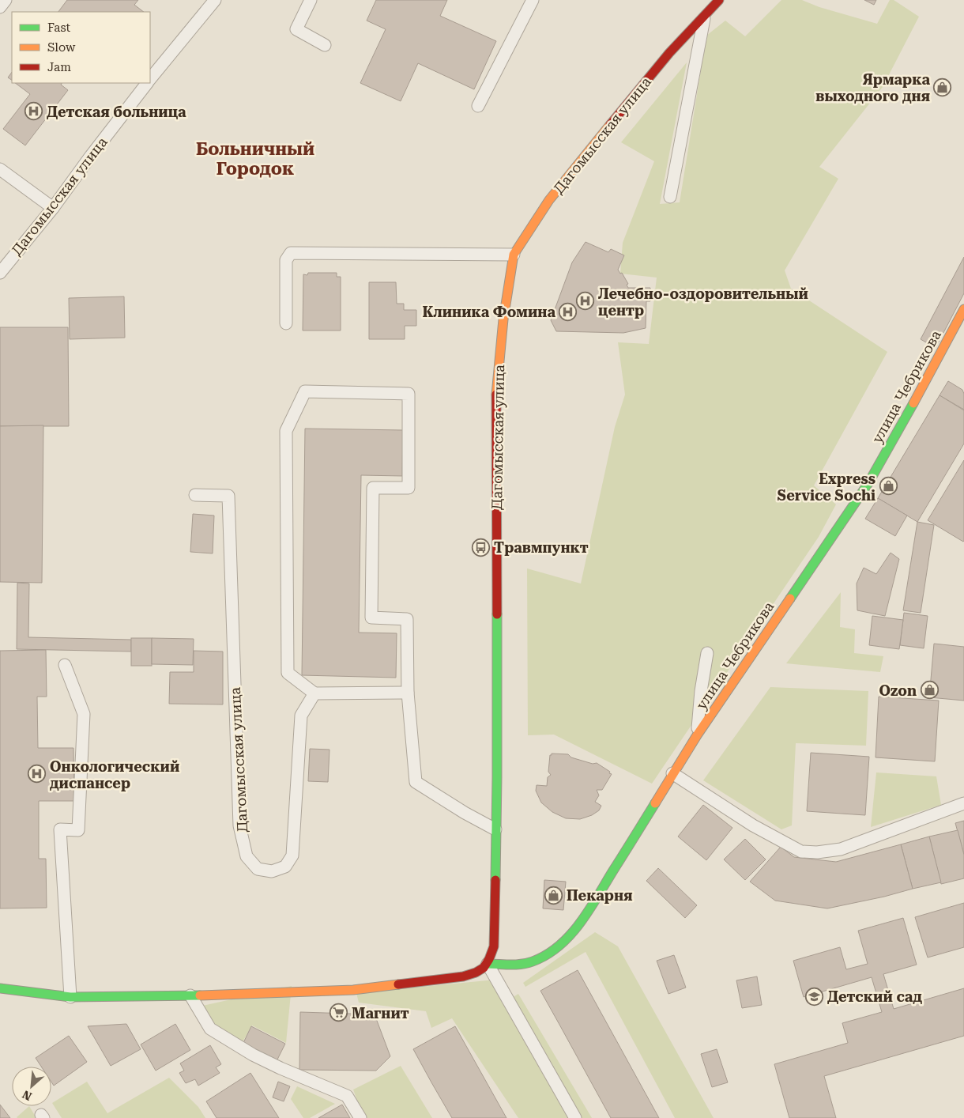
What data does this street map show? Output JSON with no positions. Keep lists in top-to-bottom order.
{
  "streets": {
    "street": ["Дагомысская улица", "улица Чебрикова"]
  },
  "crossings": [
    ["Дагомысская улица", "улица Чебрикова"]
  ],
  "districts": ["Больничный Городок"],
  "places": {
    "shop": [
      "Ярмарка выходного дня",
      "Express Service Sochi",
      "Ozon",
      "Пекарня"
    ],
    "hospital": [
      "Детская больница",
      "Лечебно-оздоровительный центр",
      "Клиника Фомина",
      "Онкологический диспансер"
    ],
    "bus stop": ["Травмпункт"],
    "school or university": ["Детский сад"],
    "supermarket": ["Магнит"]
  },
  "legend": ["Fast", "Slow", "Jam"],
  "north": "bottom left"
}
